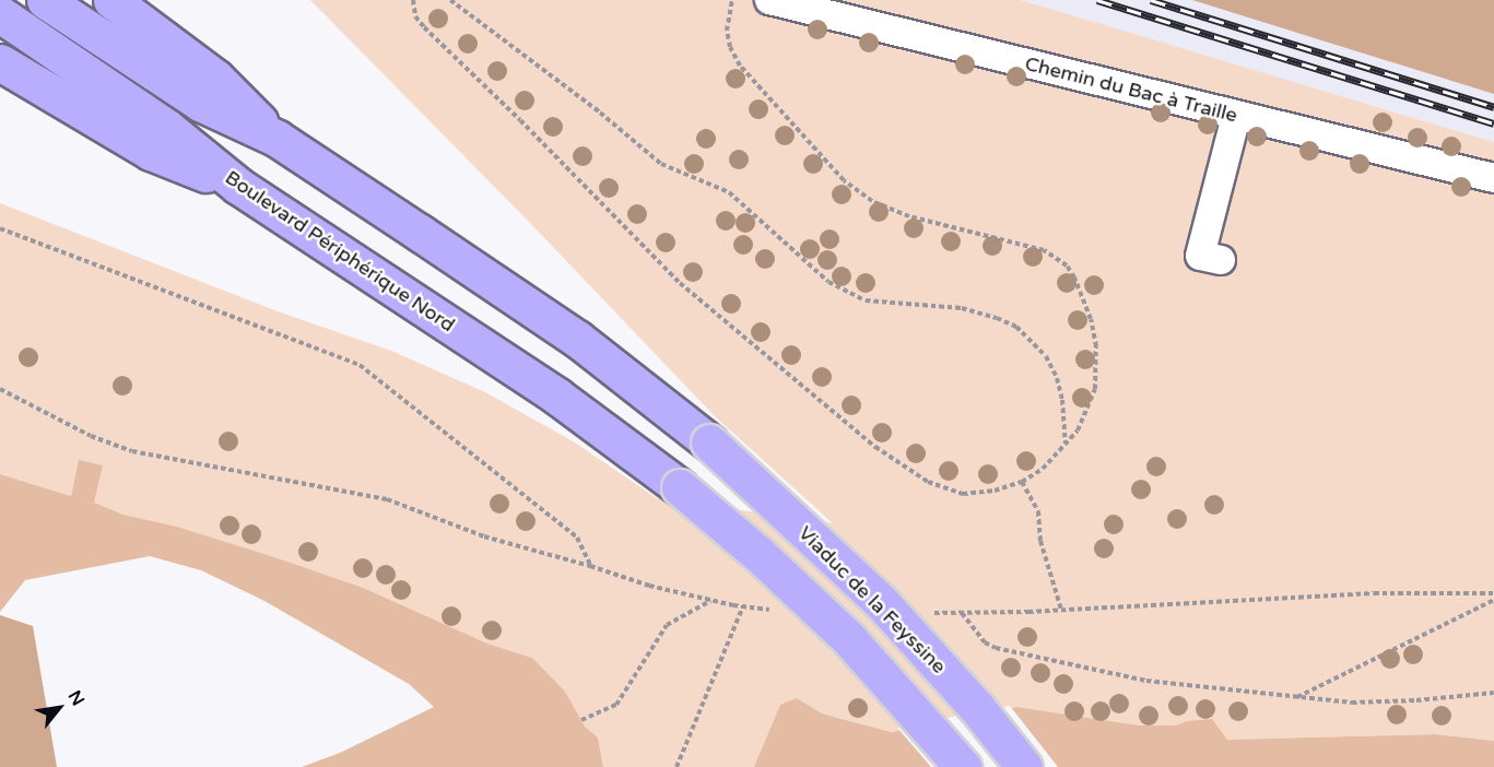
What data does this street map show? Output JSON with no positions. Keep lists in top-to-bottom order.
{
  "streets": {
    "highway": ["Boulevard Périphérique Nord", "Viaduc de la Feyssine"],
    "street": ["Chemin du Bac à Traille"]
  },
  "north": "top right"
}
